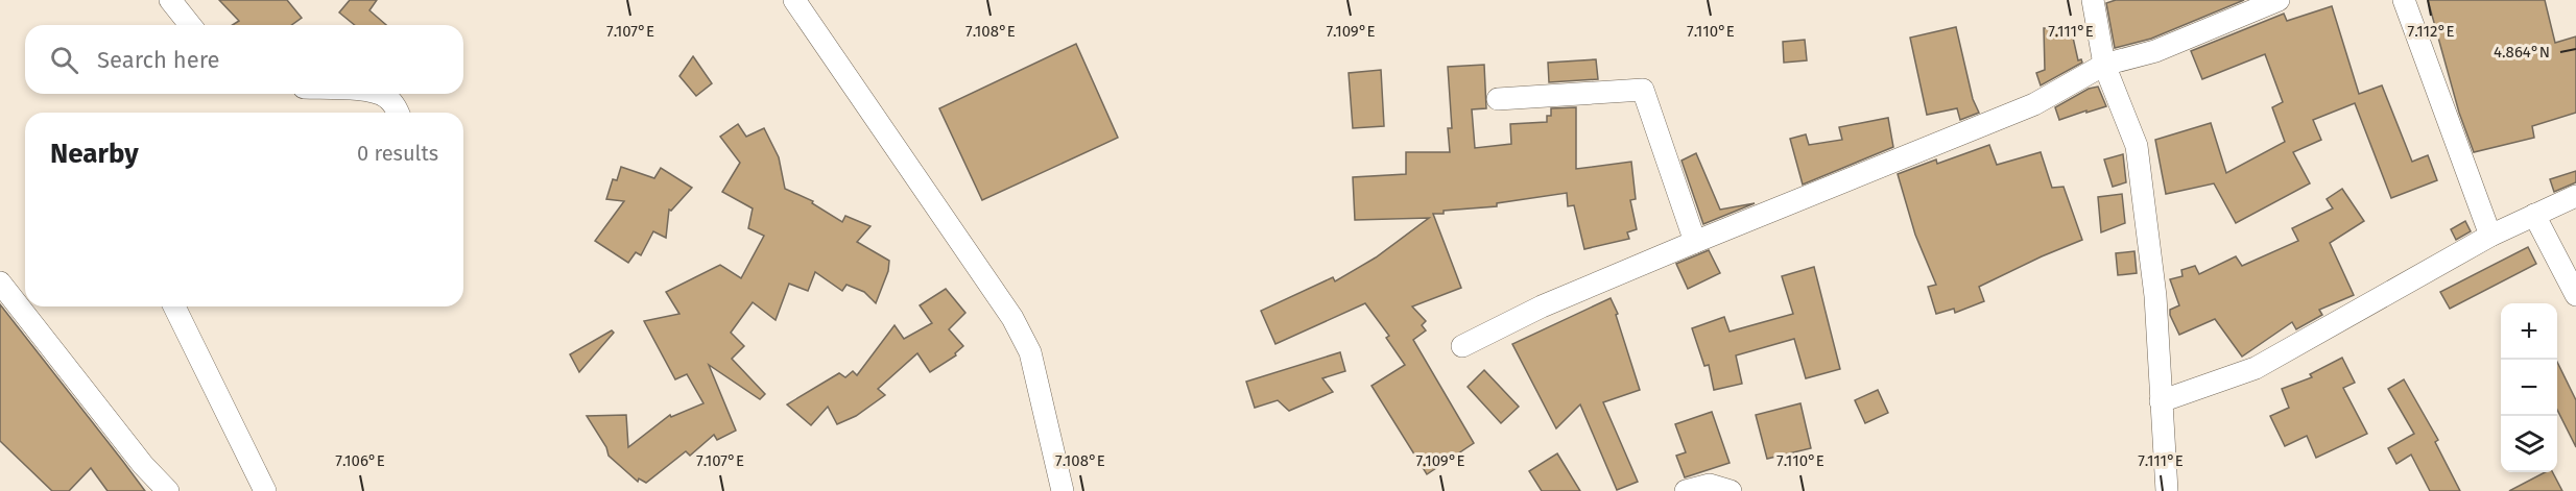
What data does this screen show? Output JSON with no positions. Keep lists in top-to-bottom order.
{
  "page": {
    "search": "Search here",
    "heading": ["Nearby", "0 results"],
    "map_buttons": ["+", "−"]
  },
  "coordinates": [
    "7.107°E",
    "7.108°E",
    "7.109°E",
    "7.110°E",
    "7.111°E",
    "7.112°E",
    "4.864°N",
    "7.106°E"
  ]
}
